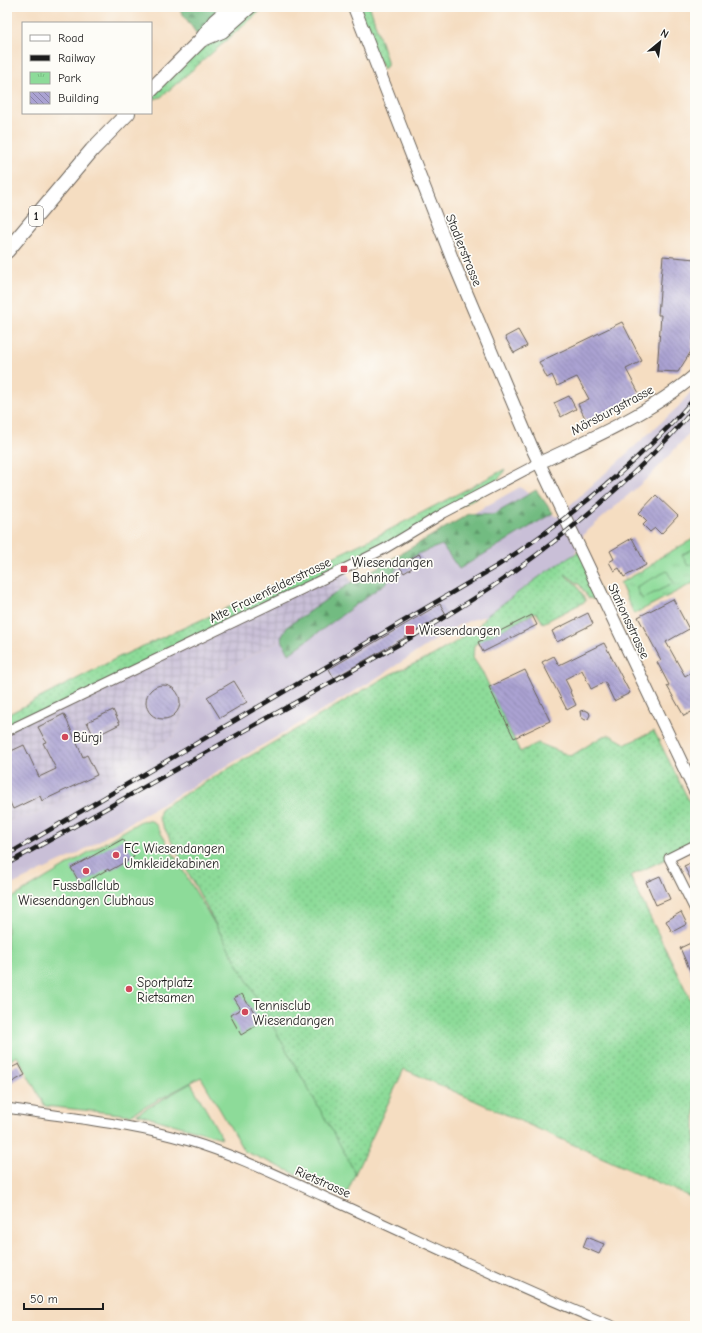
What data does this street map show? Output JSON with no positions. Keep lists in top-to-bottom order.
{
  "streets": {
    "main road": [
      "1",
      "Stadlerstrasse",
      "Mörsburgstrasse",
      "Stationsstrasse"
    ],
    "street": ["Alte Frauenfelderstrasse", "Rietstrasse"]
  },
  "crossings": [
    ["Stadlerstrasse", "Mörsburgstrasse"],
    ["Stadlerstrasse", "Alte Frauenfelderstrasse"],
    ["Stadlerstrasse", "Stationsstrasse"],
    ["Mörsburgstrasse", "Alte Frauenfelderstrasse"],
    ["Mörsburgstrasse", "Stationsstrasse"],
    ["Alte Frauenfelderstrasse", "Stationsstrasse"]
  ],
  "places": {
    "transit": ["Wiesendangen Bahnhof", "Wiesendangen"],
    "other": [
      "Bürgi",
      "FC Wiesendangen Umkleidekabinen",
      "Fussballclub Wiesendangen Clubhaus",
      "Sportplatz Rietsamen",
      "Tennisclub Wiesendangen"
    ]
  },
  "legend": [
    "Road",
    "Railway",
    "Park",
    "Building"
  ],
  "scale_bar": "50 m",
  "north": "top right"
}
